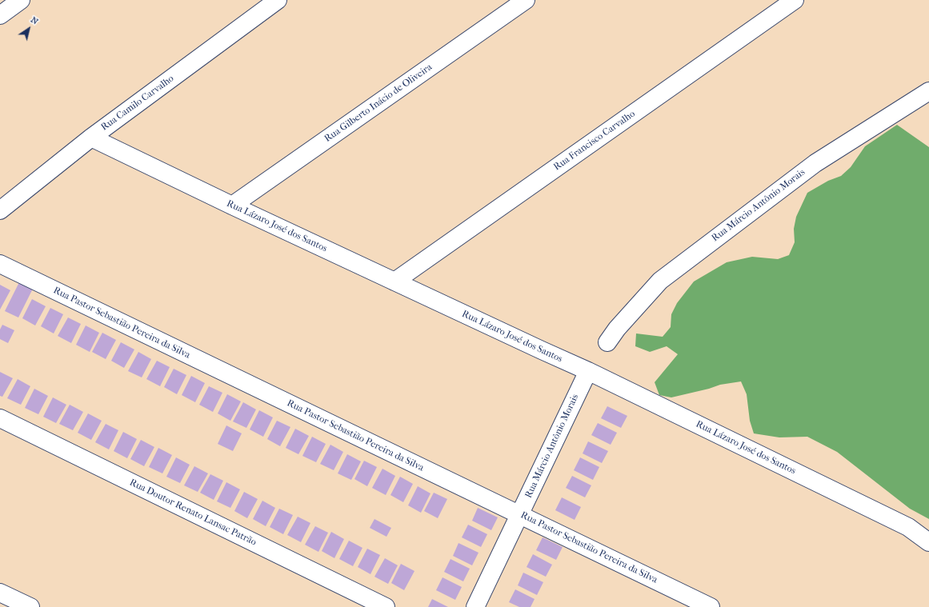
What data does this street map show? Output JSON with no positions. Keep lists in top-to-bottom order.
{
  "streets": {
    "street": [
      "Rua Camilo Carvalho",
      "Rua Gilberto Inácio de Oliveira",
      "Rua Francisco Carvalho",
      "Rua Márcio Antônio Morais",
      "Rua Lázaro José dos Santos",
      "Rua Pastor Sebastião Pereira da Silva",
      "Rua Doutor Renato Lansac Patrão"
    ]
  },
  "crossings": [
    ["Rua Camilo Carvalho", "Rua Lázaro José dos Santos"],
    ["Rua Gilberto Inácio de Oliveira", "Rua Lázaro José dos Santos"],
    ["Rua Francisco Carvalho", "Rua Lázaro José dos Santos"],
    ["Rua Márcio Antônio Morais", "Rua Lázaro José dos Santos"],
    ["Rua Márcio Antônio Morais", "Rua Pastor Sebastião Pereira da Silva"]
  ],
  "north": "top right"
}
